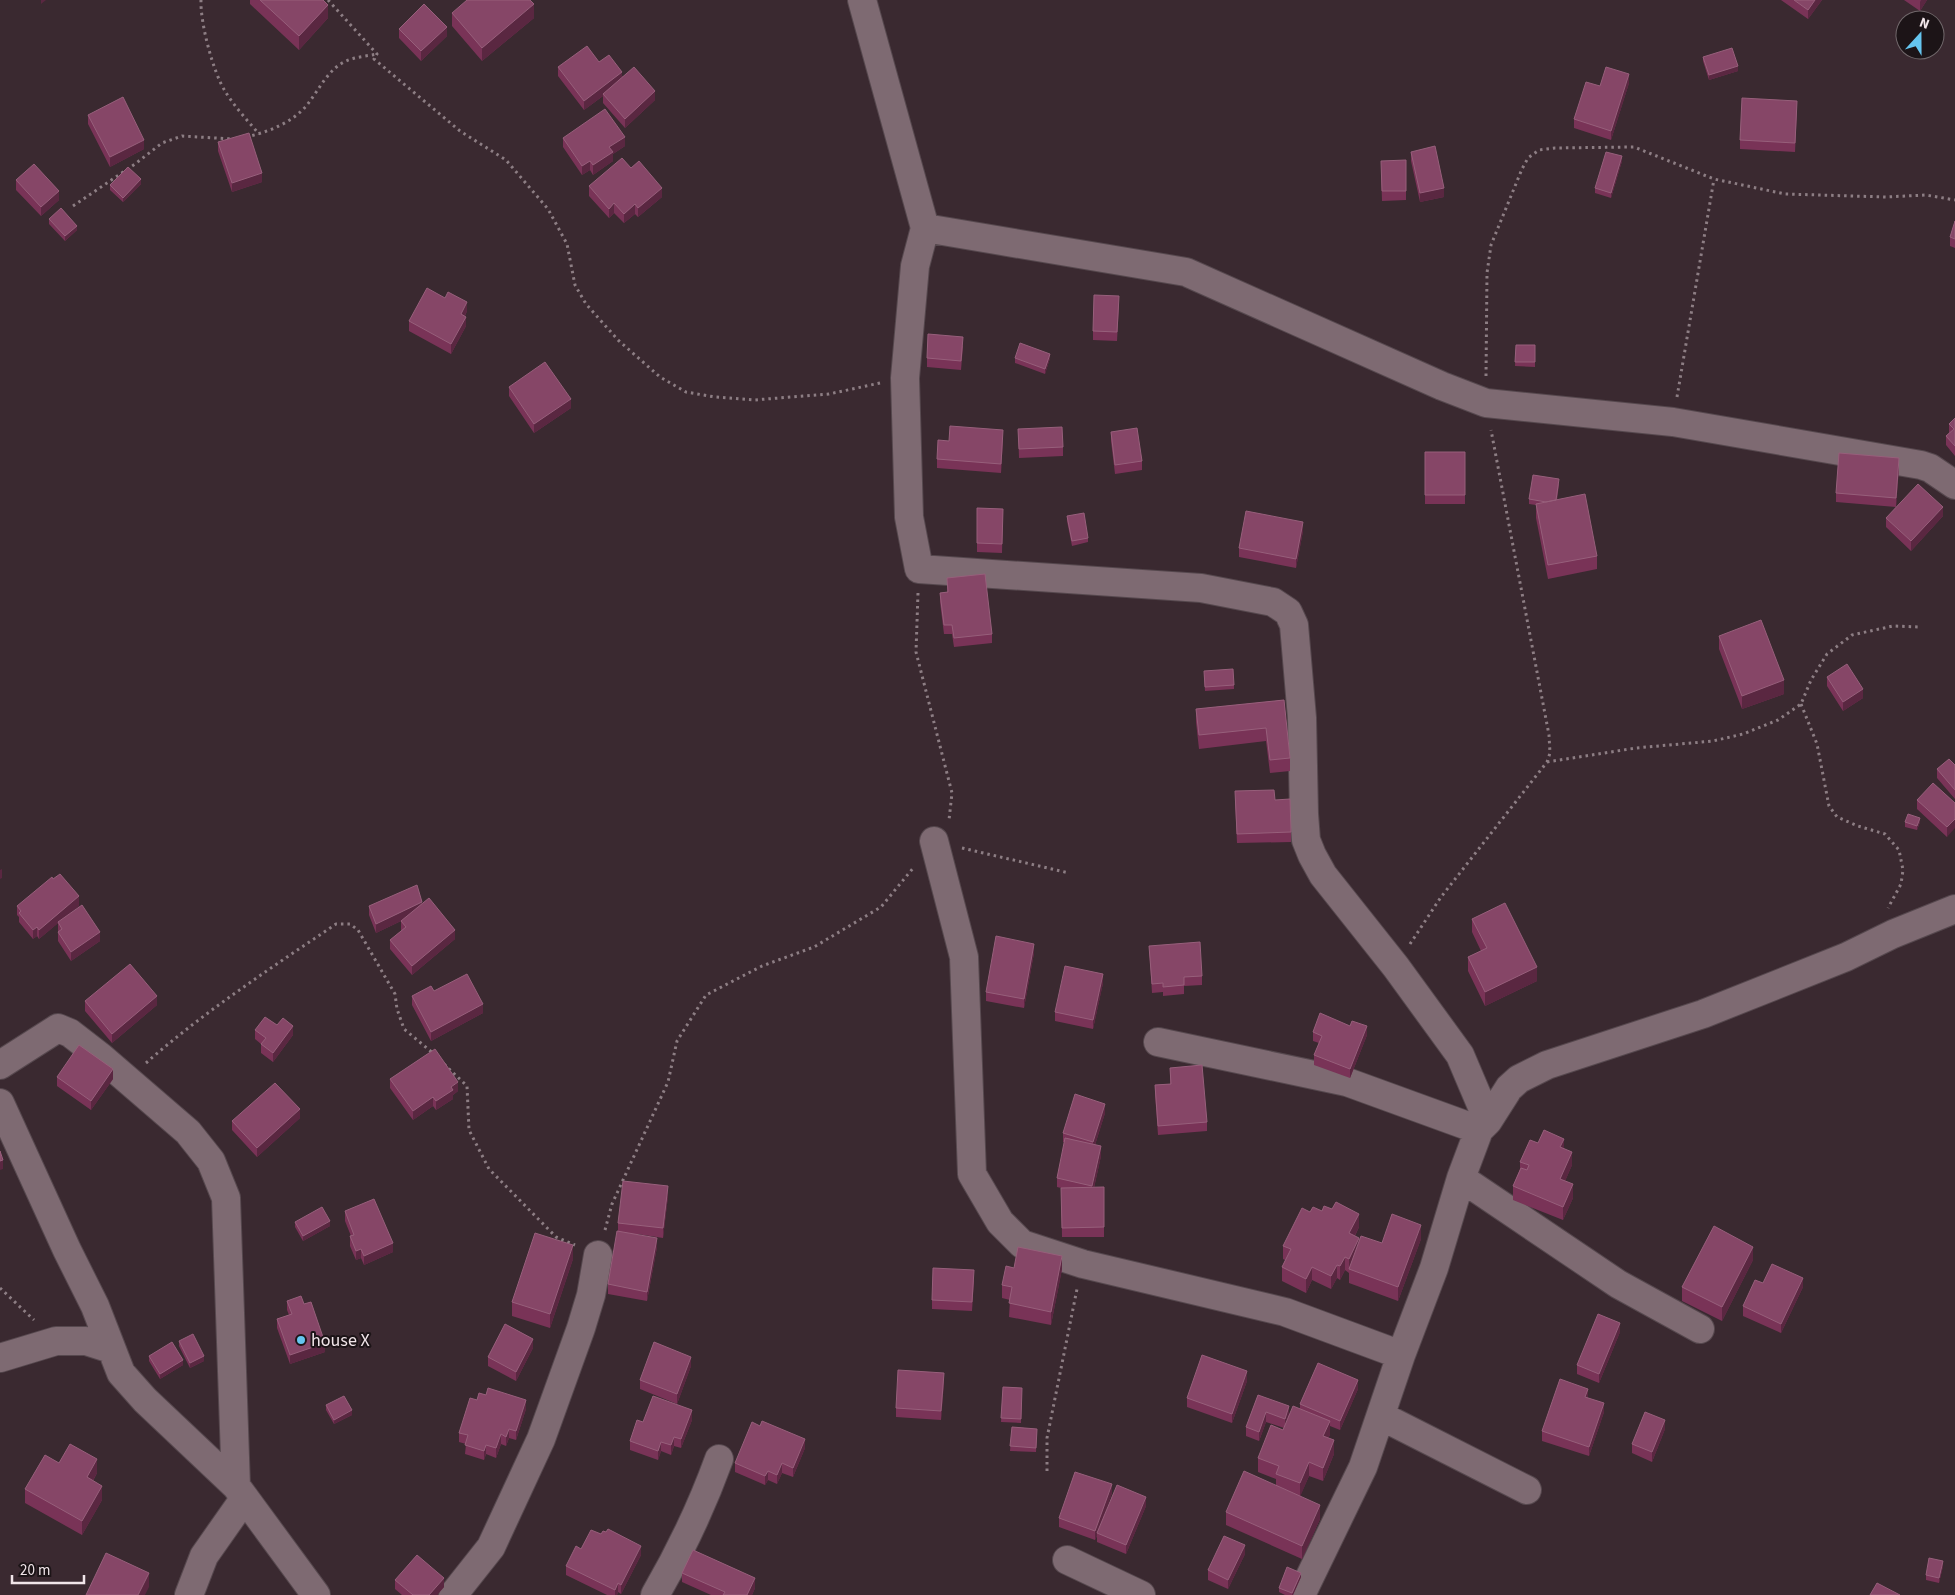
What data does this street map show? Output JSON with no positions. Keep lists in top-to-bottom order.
{
  "places": ["house X"],
  "scale_bar": "20 m",
  "north": "top"
}
